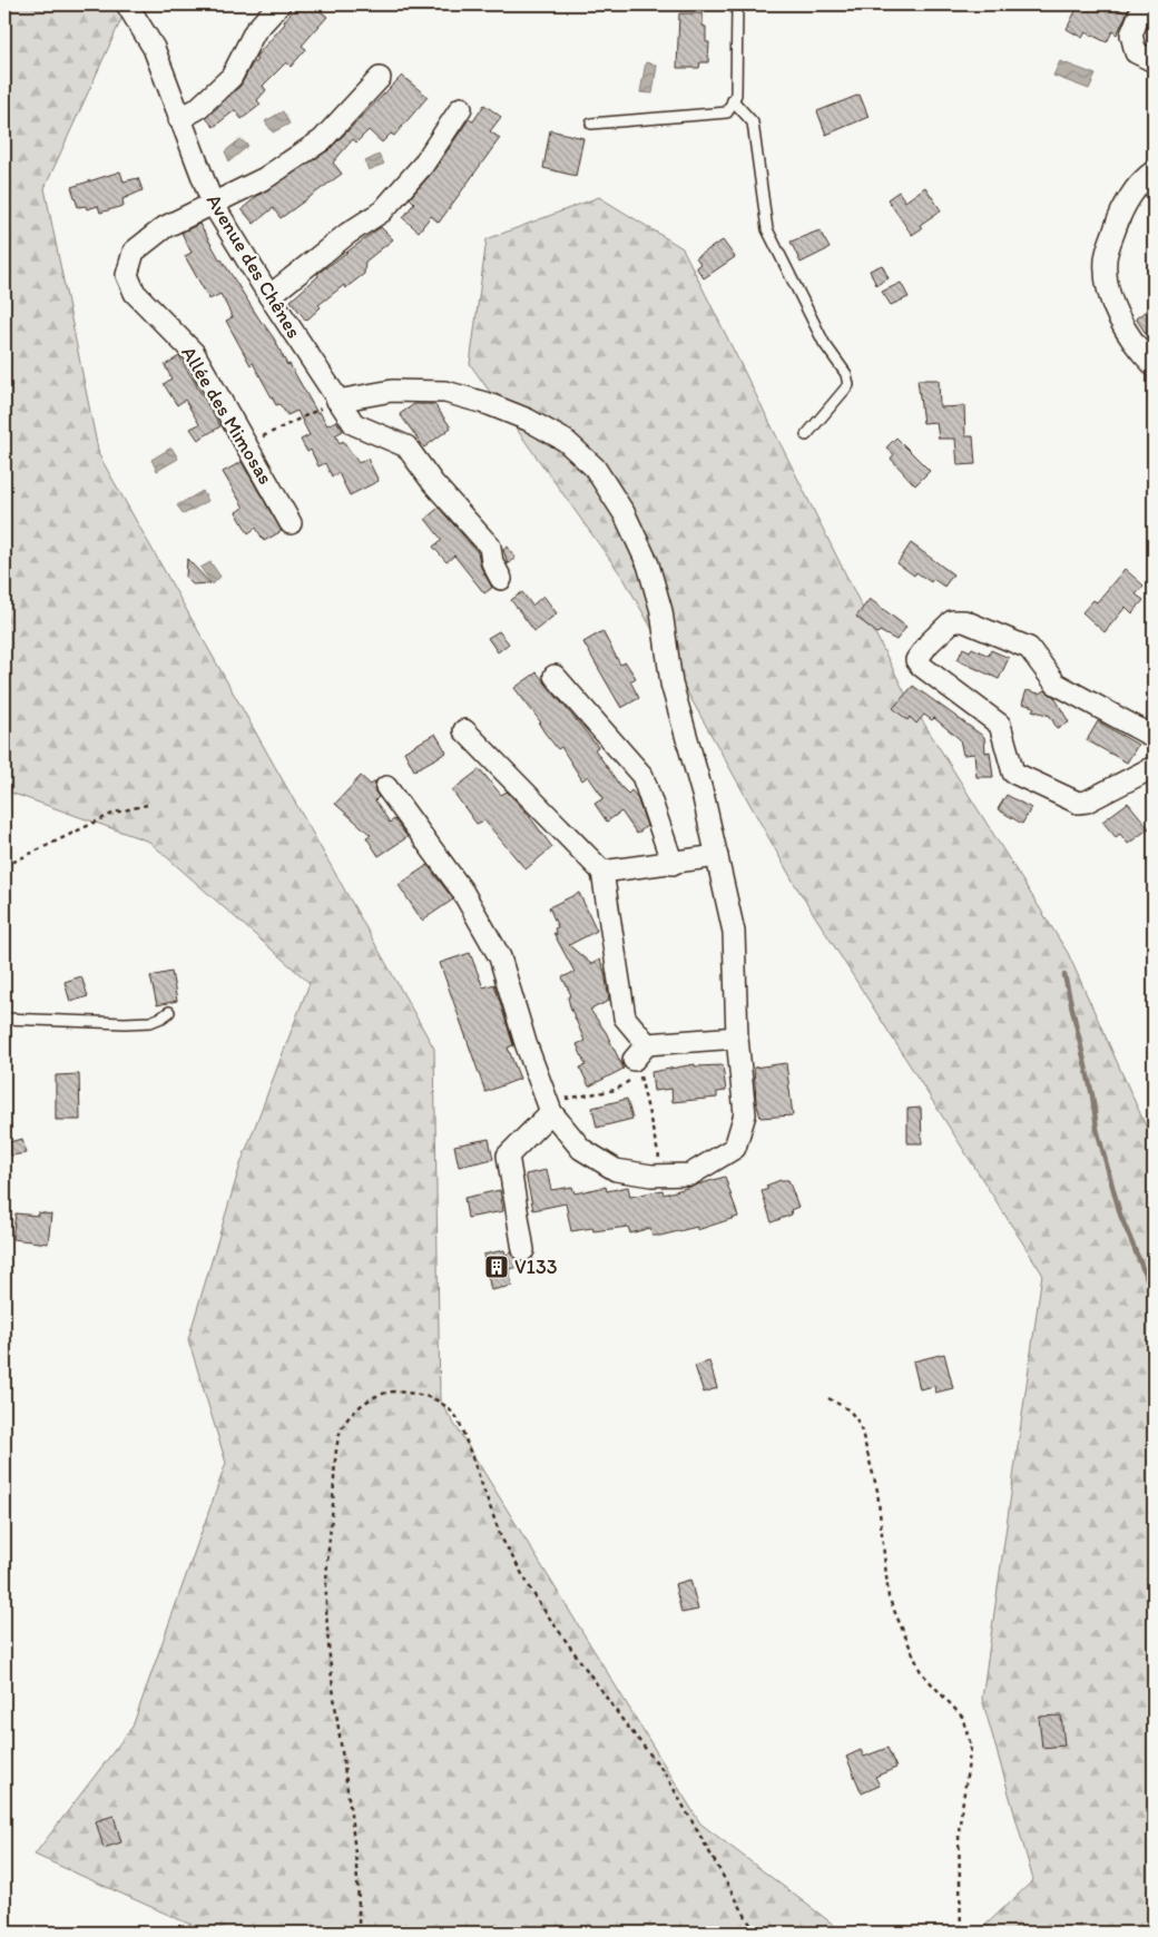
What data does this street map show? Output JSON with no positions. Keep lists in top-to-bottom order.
{
  "streets": {
    "street": ["Avenue des Chênes", "Allée des Mimosas"]
  },
  "crossings": [
    ["Avenue des Chênes", "Allée des Mimosas"]
  ],
  "places": {
    "building": ["V133"]
  }
}
